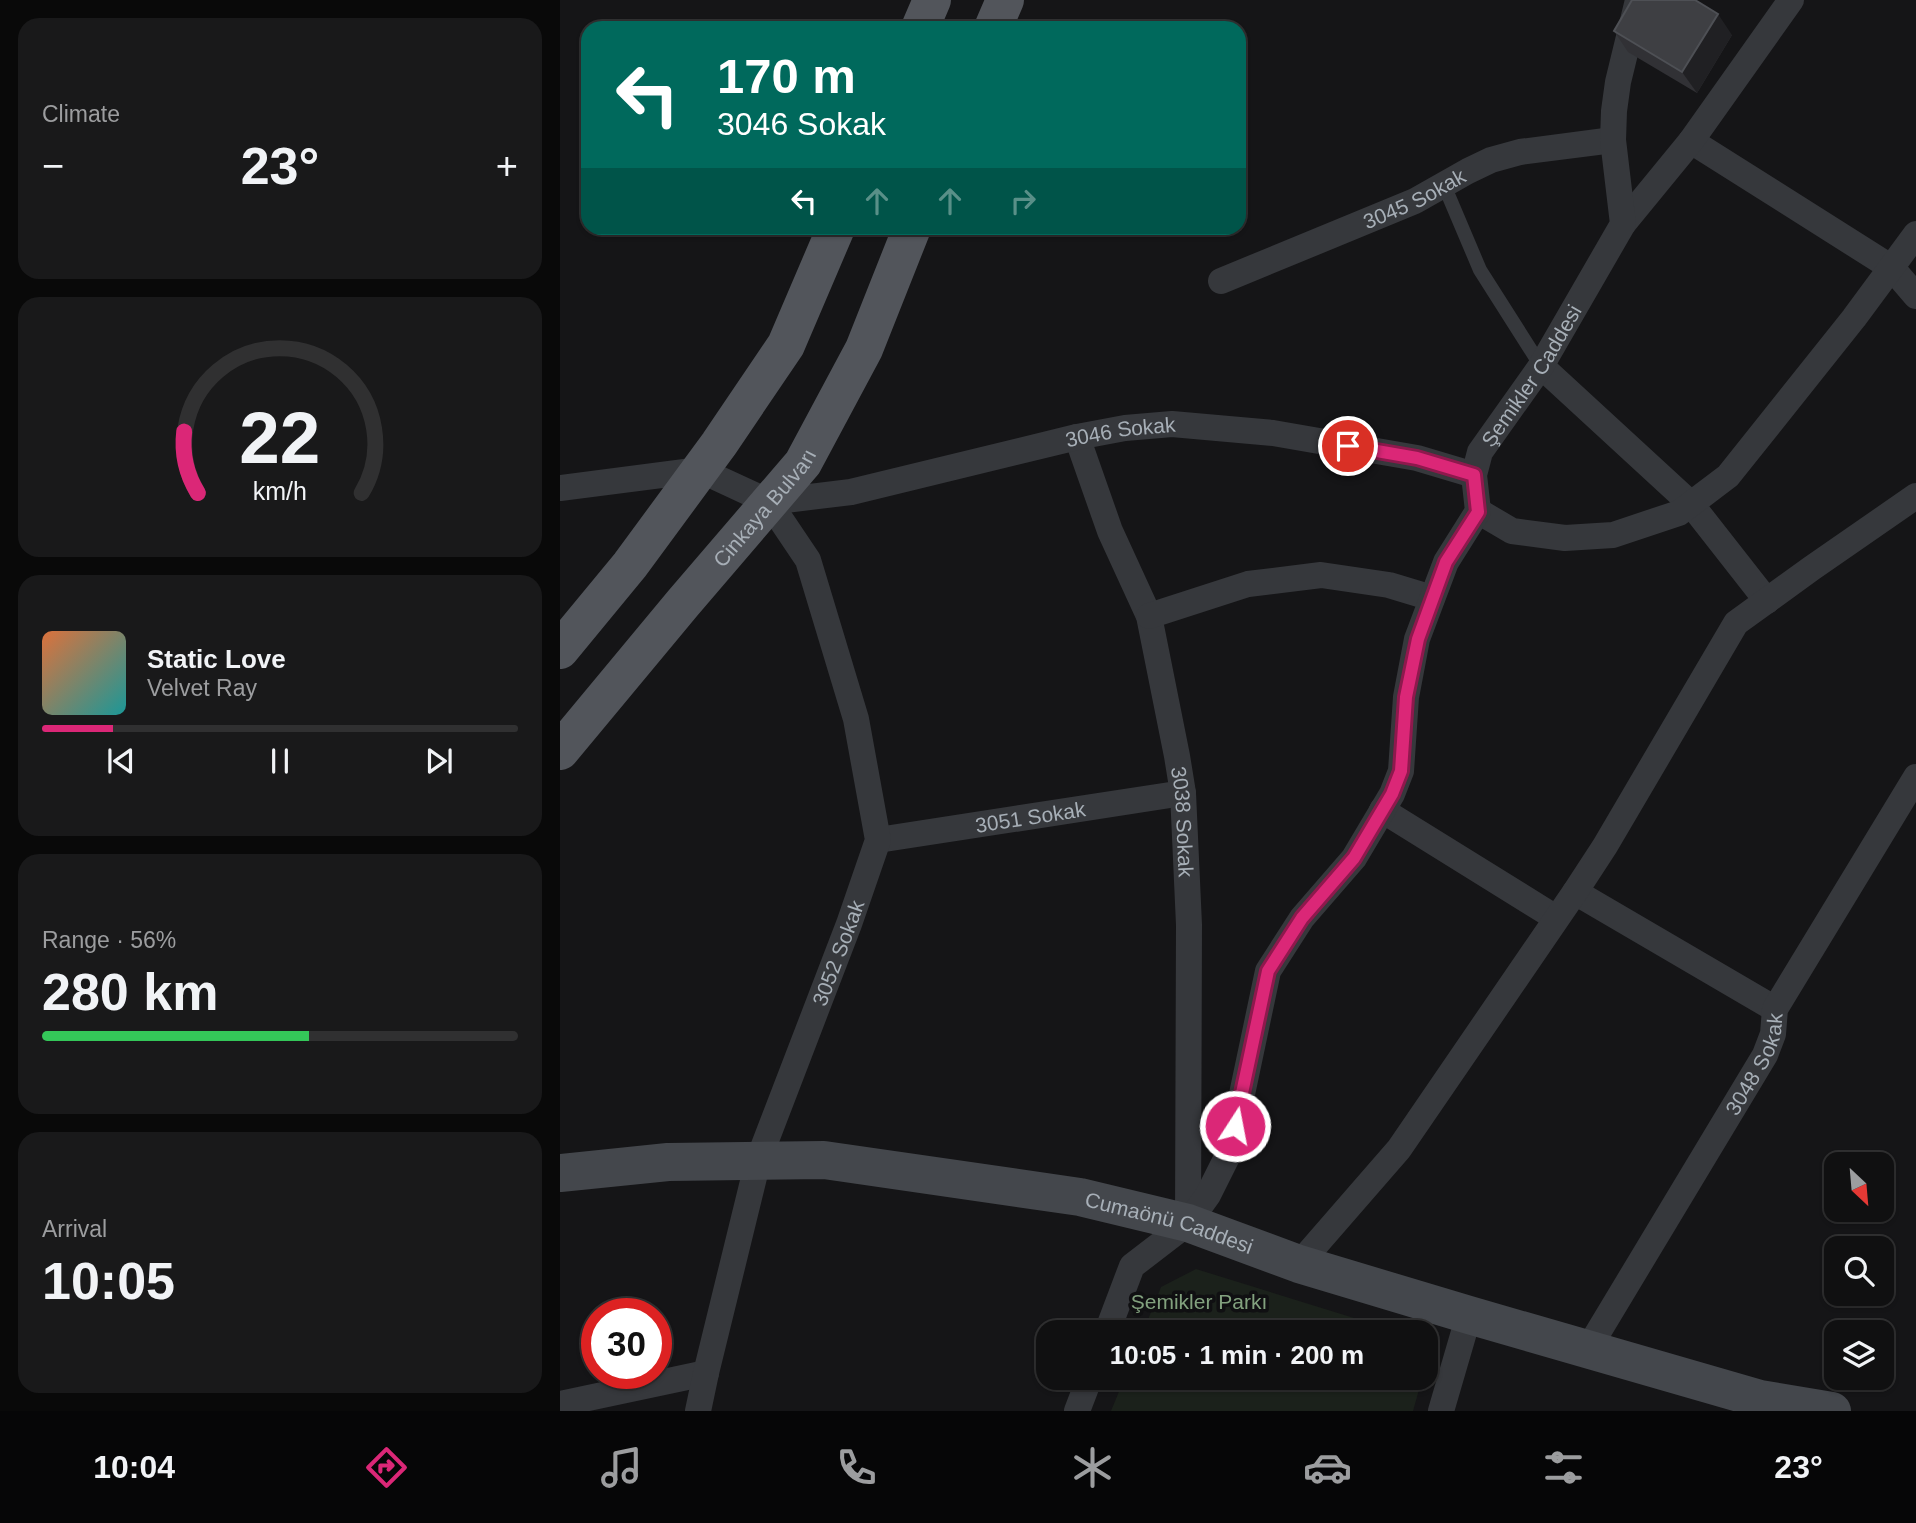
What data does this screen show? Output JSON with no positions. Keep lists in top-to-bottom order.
{
  "streets": {
    "main road": ["Cinkaya Bulvarı"],
    "street": [
      "3045 Sokak",
      "Şemikler Caddesi",
      "3046 Sokak",
      "3051 Sokak",
      "3038 Sokak",
      "3052 Sokak",
      "3048 Sokak",
      "Cumaönü Caddesi"
    ]
  },
  "crossings": [
    ["Şemikler Caddesi", "3046 Sokak"],
    ["3046 Sokak", "Cinkaya Bulvarı"],
    ["3046 Sokak", "3038 Sokak"],
    ["3046 Sokak", "3052 Sokak"],
    ["Cinkaya Bulvarı", "3052 Sokak"],
    ["3051 Sokak", "3038 Sokak"],
    ["3051 Sokak", "3052 Sokak"],
    ["3038 Sokak", "Cumaönü Caddesi"],
    ["3052 Sokak", "Cumaönü Caddesi"],
    ["3048 Sokak", "Cumaönü Caddesi"]
  ],
  "parks": ["Şemikler Parkı"],
  "north": "bottom right",
  "page": {
    "tile": [
      "Climate",
      ["Range · 56%", "280 km"],
      ["Arrival", "10:05"]
    ],
    "turn": ["170 m", "3046 Sokak"],
    "heat": ["−", "23°", "+"],
    "song": ["Static Love", "Velvet Ray"],
    "limit": "30",
    "trip": "10:05 · 1 min · 200 m",
    "tabs": ["10:04", "23°"],
    "gauge": ["22", "km/h"]
  }
}
